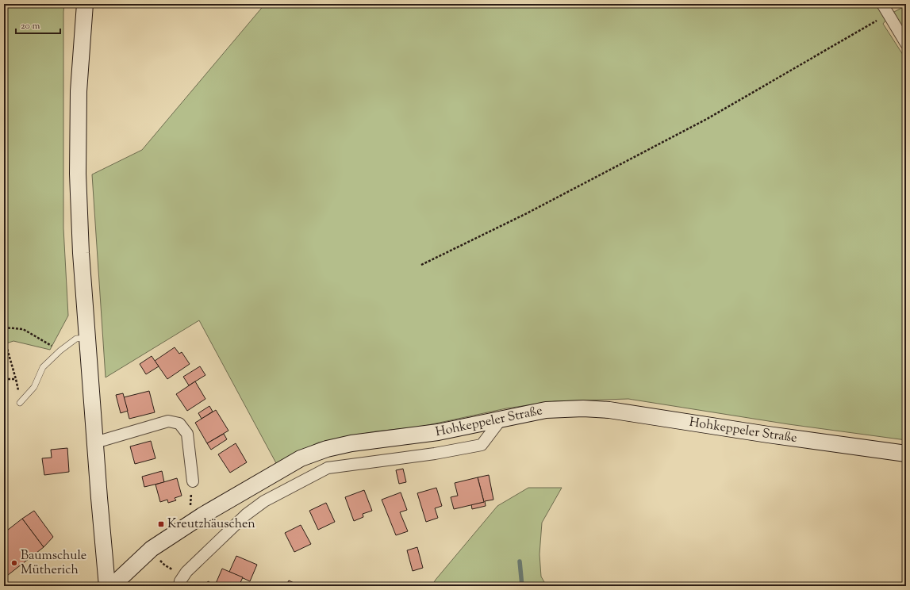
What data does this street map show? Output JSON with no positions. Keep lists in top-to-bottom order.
{
  "streets": {
    "street": ["Hohkeppeler Straße"]
  },
  "places": {
    "transit": ["Kreutzhäuschen"],
    "other": ["Baumschule Mütherich"]
  },
  "scale_bar": "20 m"
}
